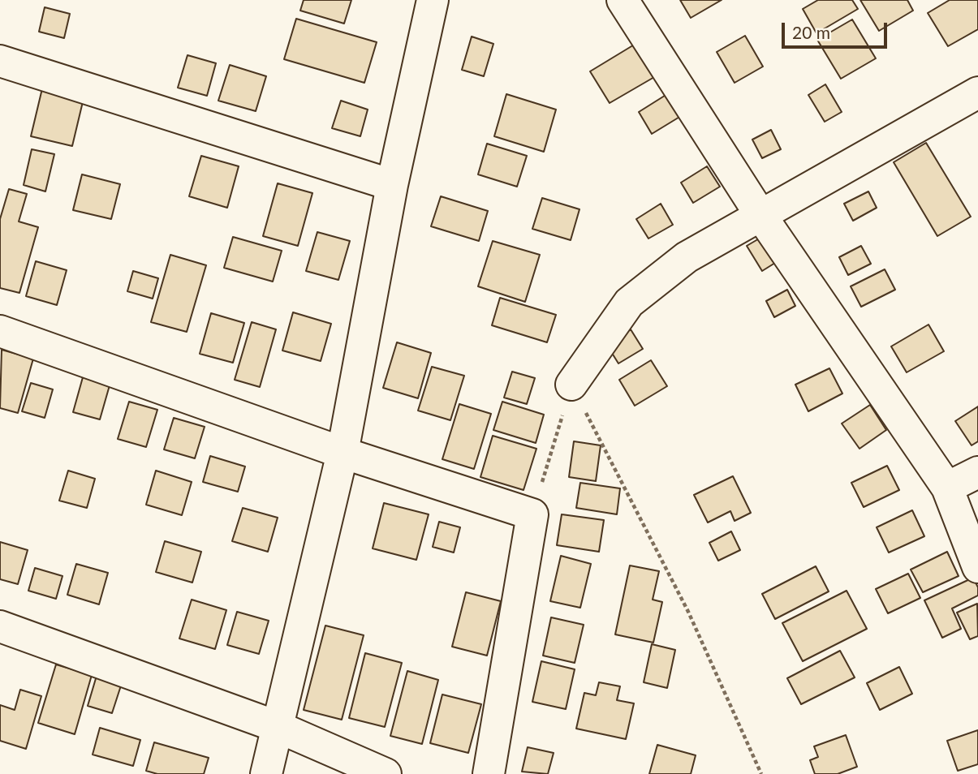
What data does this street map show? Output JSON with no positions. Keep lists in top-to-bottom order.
{
  "scale_bar": "20 m"
}
